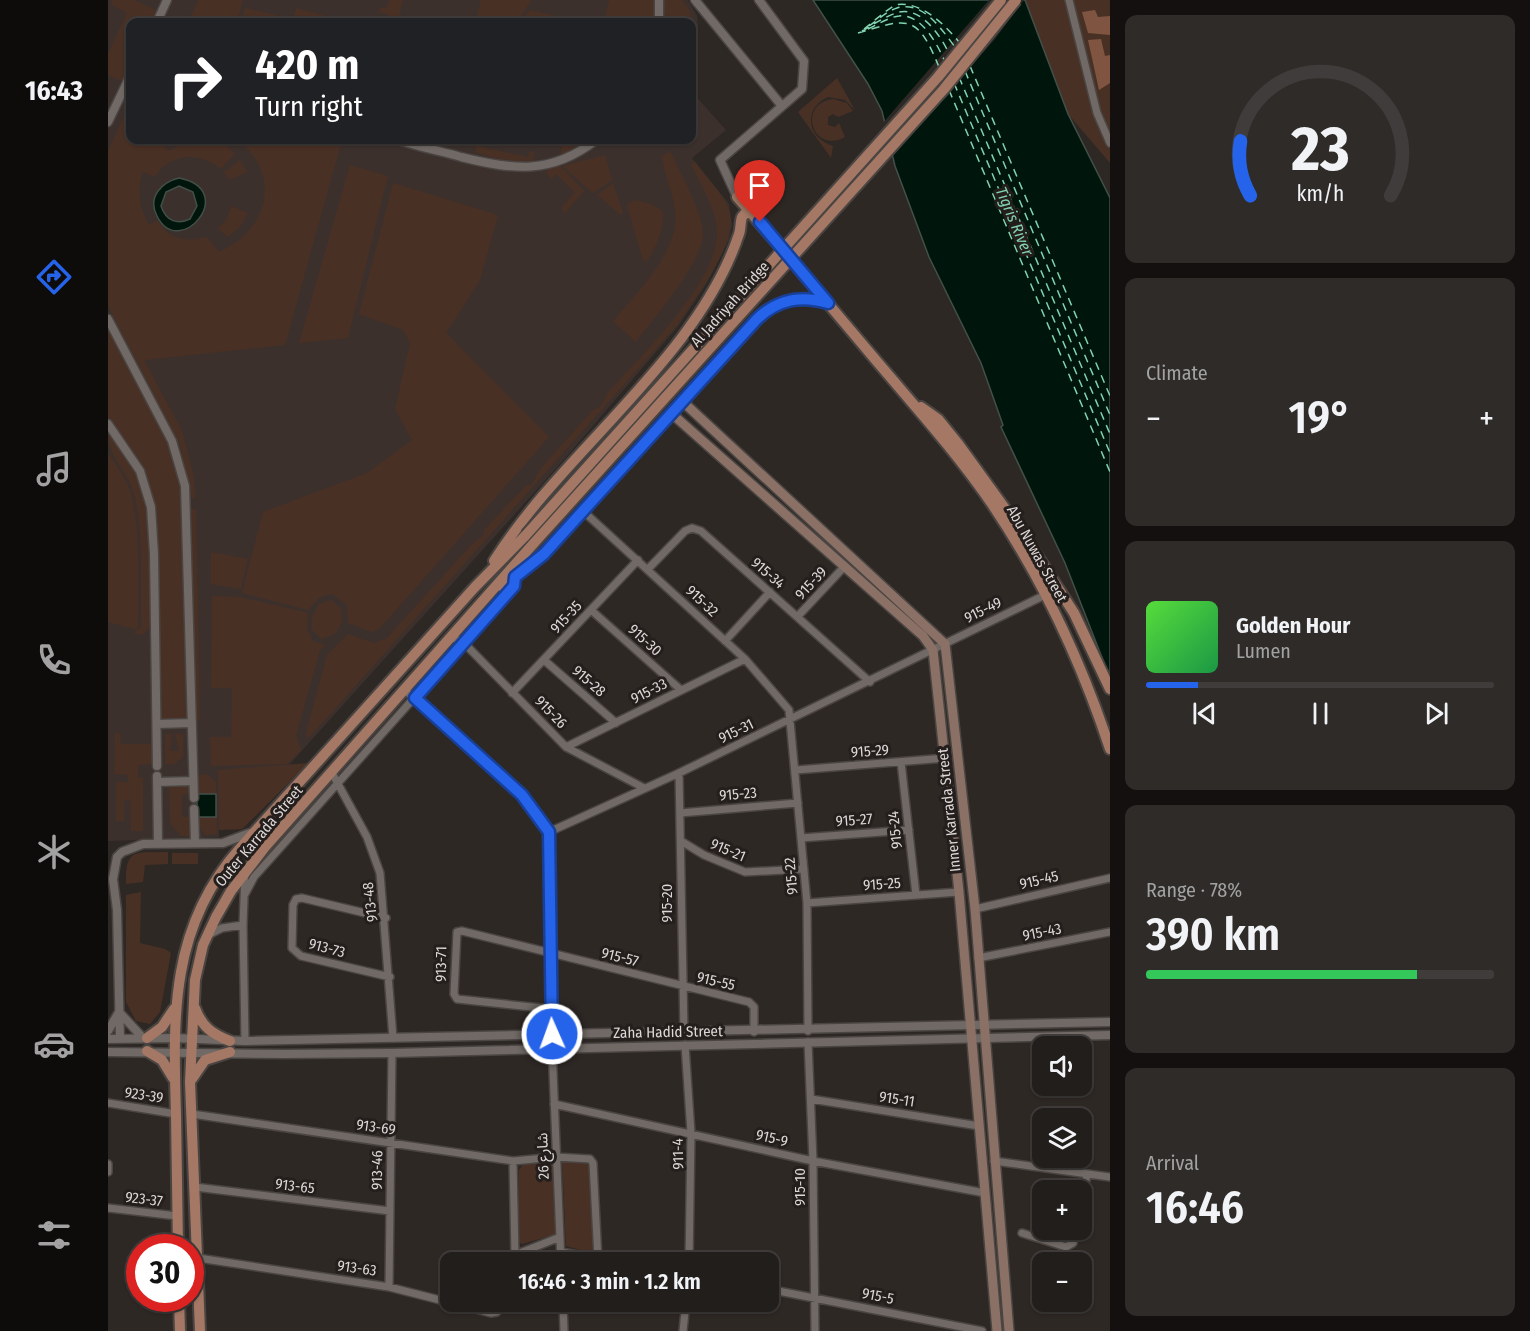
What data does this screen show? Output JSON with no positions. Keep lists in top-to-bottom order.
{
  "streets": {
    "main road": [
      "Al Jadriyah Bridge",
      "Abu Nuwas Street",
      "Inner Karrada Street",
      "Outer Karrada Street"
    ],
    "street": [
      "915-34",
      "915-39",
      "915-32",
      "915-49",
      "915-35",
      "915-30",
      "915-28",
      "915-33",
      "915-26",
      "915-31",
      "915-29",
      "915-23",
      "915-27",
      "915-24",
      "915-21",
      "915-22",
      "915-45",
      "915-25",
      "913-48",
      "915-20",
      "915-43",
      "913-73",
      "915-57",
      "913-71",
      "915-55",
      "Zaha Hadid Street",
      "923-39",
      "915-11",
      "913-69",
      "915-9",
      "911-4",
      "شارع 26",
      "913-46",
      "913-65",
      "915-10",
      "923-37",
      "913-63",
      "915-5"
    ]
  },
  "crossings": [
    ["Abu Nuwas Street", "915-49"],
    ["915-34", "915-39"],
    ["915-34", "915-32"],
    ["915-34", "915-31"],
    ["915-32", "915-35"],
    ["915-32", "915-33"],
    ["915-32", "915-31"],
    ["915-32", "915-22"],
    ["915-49", "915-31"],
    ["915-49", "Inner Karrada Street"],
    ["915-35", "915-30"],
    ["915-35", "915-28"],
    ["915-35", "915-26"],
    ["915-30", "915-33"],
    ["915-28", "915-33"],
    ["915-33", "915-26"],
    ["915-26", "915-31"],
    ["915-26", "Outer Karrada Street"],
    ["915-31", "Inner Karrada Street"],
    ["915-31", "915-22"],
    ["915-31", "915-20"],
    ["915-29", "Inner Karrada Street"],
    ["915-29", "915-24"],
    ["915-29", "915-22"],
    ["915-23", "915-22"],
    ["915-23", "915-20"],
    ["Inner Karrada Street", "915-45"],
    ["Inner Karrada Street", "915-25"],
    ["Inner Karrada Street", "915-43"],
    ["Inner Karrada Street", "Zaha Hadid Street"],
    ["Inner Karrada Street", "915-11"],
    ["Inner Karrada Street", "915-9"],
    ["915-27", "915-24"],
    ["915-27", "915-22"],
    ["915-24", "915-25"],
    ["Outer Karrada Street", "913-48"],
    ["Outer Karrada Street", "Zaha Hadid Street"],
    ["Outer Karrada Street", "923-39"],
    ["Outer Karrada Street", "913-69"],
    ["Outer Karrada Street", "913-65"],
    ["Outer Karrada Street", "923-37"],
    ["915-21", "915-22"],
    ["915-21", "915-20"],
    ["915-22", "915-25"],
    ["915-22", "Zaha Hadid Street"],
    ["913-48", "913-73"],
    ["913-48", "Zaha Hadid Street"],
    ["915-20", "915-57"],
    ["915-20", "915-55"],
    ["915-20", "Zaha Hadid Street"],
    ["915-57", "913-71"],
    ["915-57", "915-55"],
    ["915-55", "Zaha Hadid Street"],
    ["Zaha Hadid Street", "911-4"],
    ["Zaha Hadid Street", "شارع 26"],
    ["Zaha Hadid Street", "913-46"],
    ["Zaha Hadid Street", "915-10"],
    ["915-11", "915-10"],
    ["913-69", "شارع 26"],
    ["913-69", "913-46"],
    ["915-9", "911-4"],
    ["915-9", "شارع 26"],
    ["915-9", "915-10"],
    ["913-46", "913-65"],
    ["913-46", "913-63"],
    ["915-10", "915-5"]
  ],
  "water": ["Tigris River"],
  "page": {
    "tabs": "16:43",
    "turn": ["420 m", "Turn right"],
    "tile": [
      "Climate",
      ["Range · 78%", "390 km"],
      ["Arrival", "16:46"]
    ],
    "heat": ["−", "19°", "+"],
    "song": ["Golden Hour", "Lumen"],
    "map_buttons": ["+", "−"],
    "limit": "30",
    "trip": "16:46 · 3 min · 1.2 km",
    "gauge": ["23", "km/h"]
  }
}
